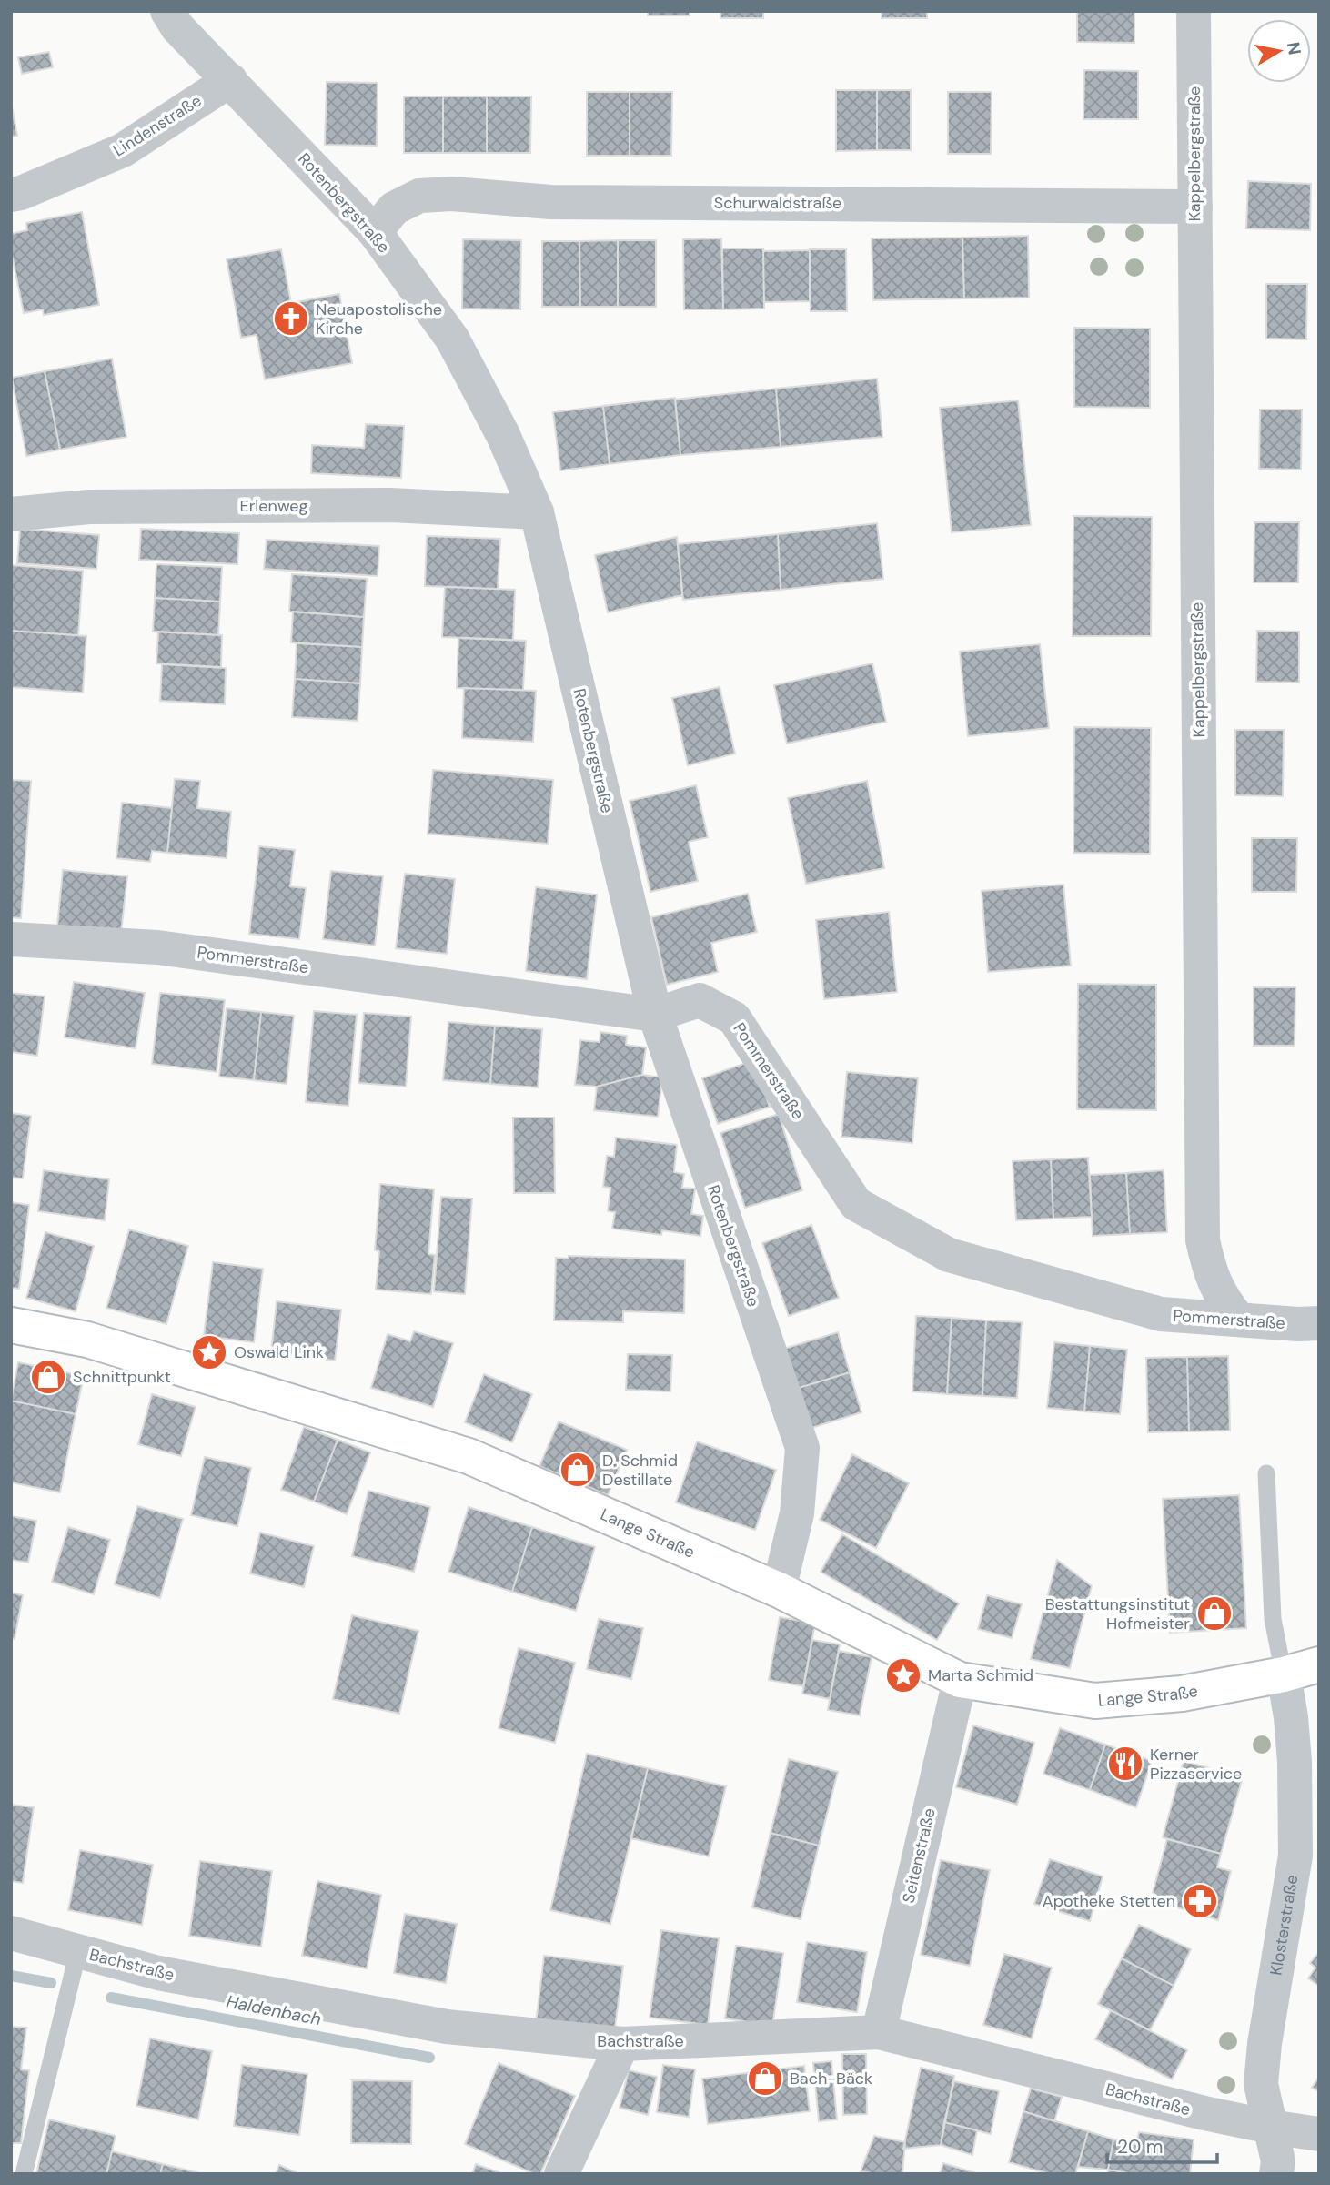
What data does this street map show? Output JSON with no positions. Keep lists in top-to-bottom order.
{
  "streets": {
    "main road": ["Lange Straße"],
    "street": [
      "Lindenstraße",
      "Kappelbergstraße",
      "Rotenbergstraße",
      "Schurwaldstraße",
      "Erlenweg",
      "Pommerstraße",
      "Seitenstraße",
      "Klosterstraße",
      "Bachstraße"
    ]
  },
  "crossings": [
    ["Lindenstraße", "Rotenbergstraße"],
    ["Kappelbergstraße", "Schurwaldstraße"],
    ["Kappelbergstraße", "Pommerstraße"],
    ["Rotenbergstraße", "Schurwaldstraße"],
    ["Rotenbergstraße", "Erlenweg"],
    ["Rotenbergstraße", "Pommerstraße"],
    ["Rotenbergstraße", "Lange Straße"],
    ["Lange Straße", "Seitenstraße"],
    ["Lange Straße", "Klosterstraße"],
    ["Seitenstraße", "Bachstraße"],
    ["Klosterstraße", "Bachstraße"]
  ],
  "water": ["Haldenbach"],
  "places": {
    "church": ["Neuapostolische Kirche"],
    "place": ["Oswald Link", "Marta Schmid"],
    "shop": [
      "Schnittpunkt",
      "D. Schmid Destillate",
      "Bestattungsinstitut Hofmeister",
      "Bach-Bäck"
    ],
    "restaurant": ["Kerner Pizzaservice"],
    "pharmacy": ["Apotheke Stetten"]
  },
  "scale_bar": "20 m",
  "north": "right"
}
